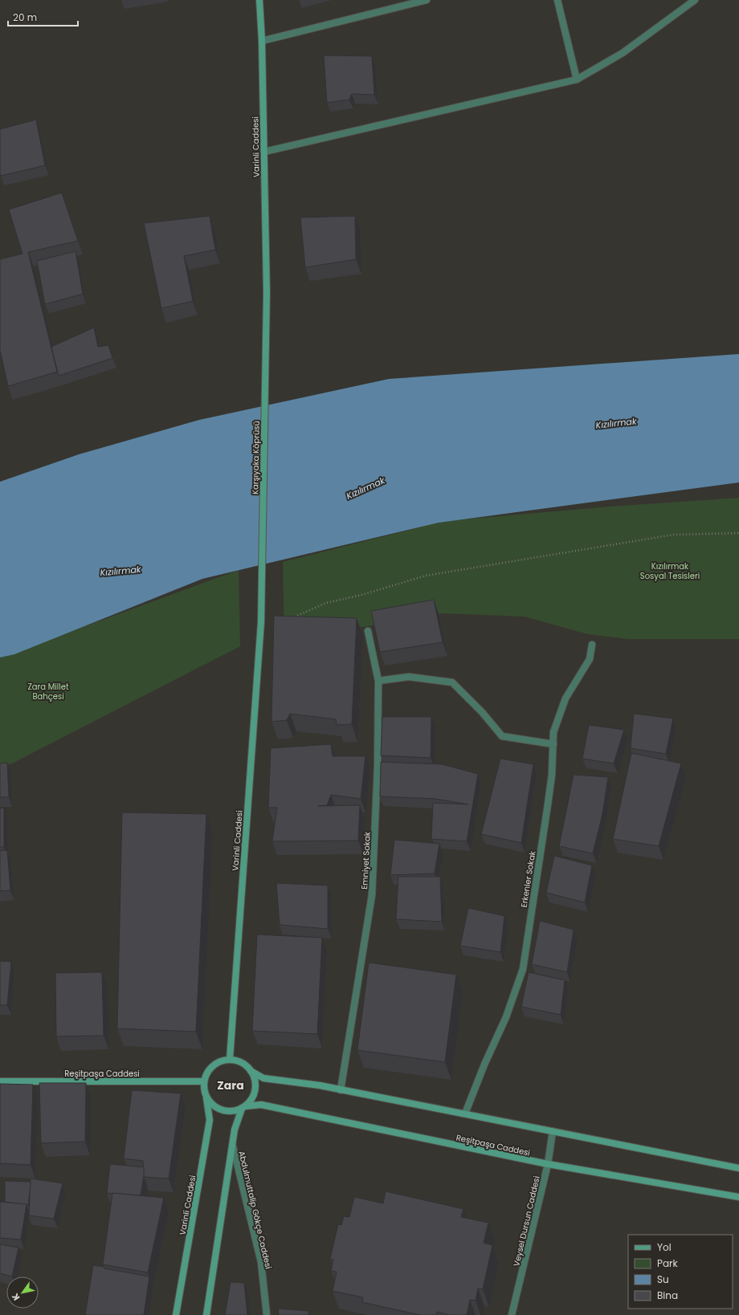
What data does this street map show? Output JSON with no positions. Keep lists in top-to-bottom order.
{
  "streets": {
    "main road": ["Varinli Caddesi", "Karşıyaka Köprüsü", "Reşitpaşa Caddesi"],
    "street": [
      "Emniyet Sokak",
      "Erkenler Sokak",
      "Abdulmuttalip Gökçe Caddesi",
      "Veysel Dursun Caddesi"
    ]
  },
  "crossings": [
    ["Varinli Caddesi", "Karşıyaka Köprüsü"],
    ["Varinli Caddesi", "Reşitpaşa Caddesi"],
    ["Reşitpaşa Caddesi", "Veysel Dursun Caddesi"]
  ],
  "districts": ["Zara"],
  "water": ["Kızılırmak"],
  "parks": ["Kızılırmak Sosyal Tesisleri", "Zara Millet Bahçesi"],
  "legend": [
    "Yol",
    "Park",
    "Su",
    "Bina"
  ],
  "scale_bar": "20 m",
  "north": "bottom left"
}
